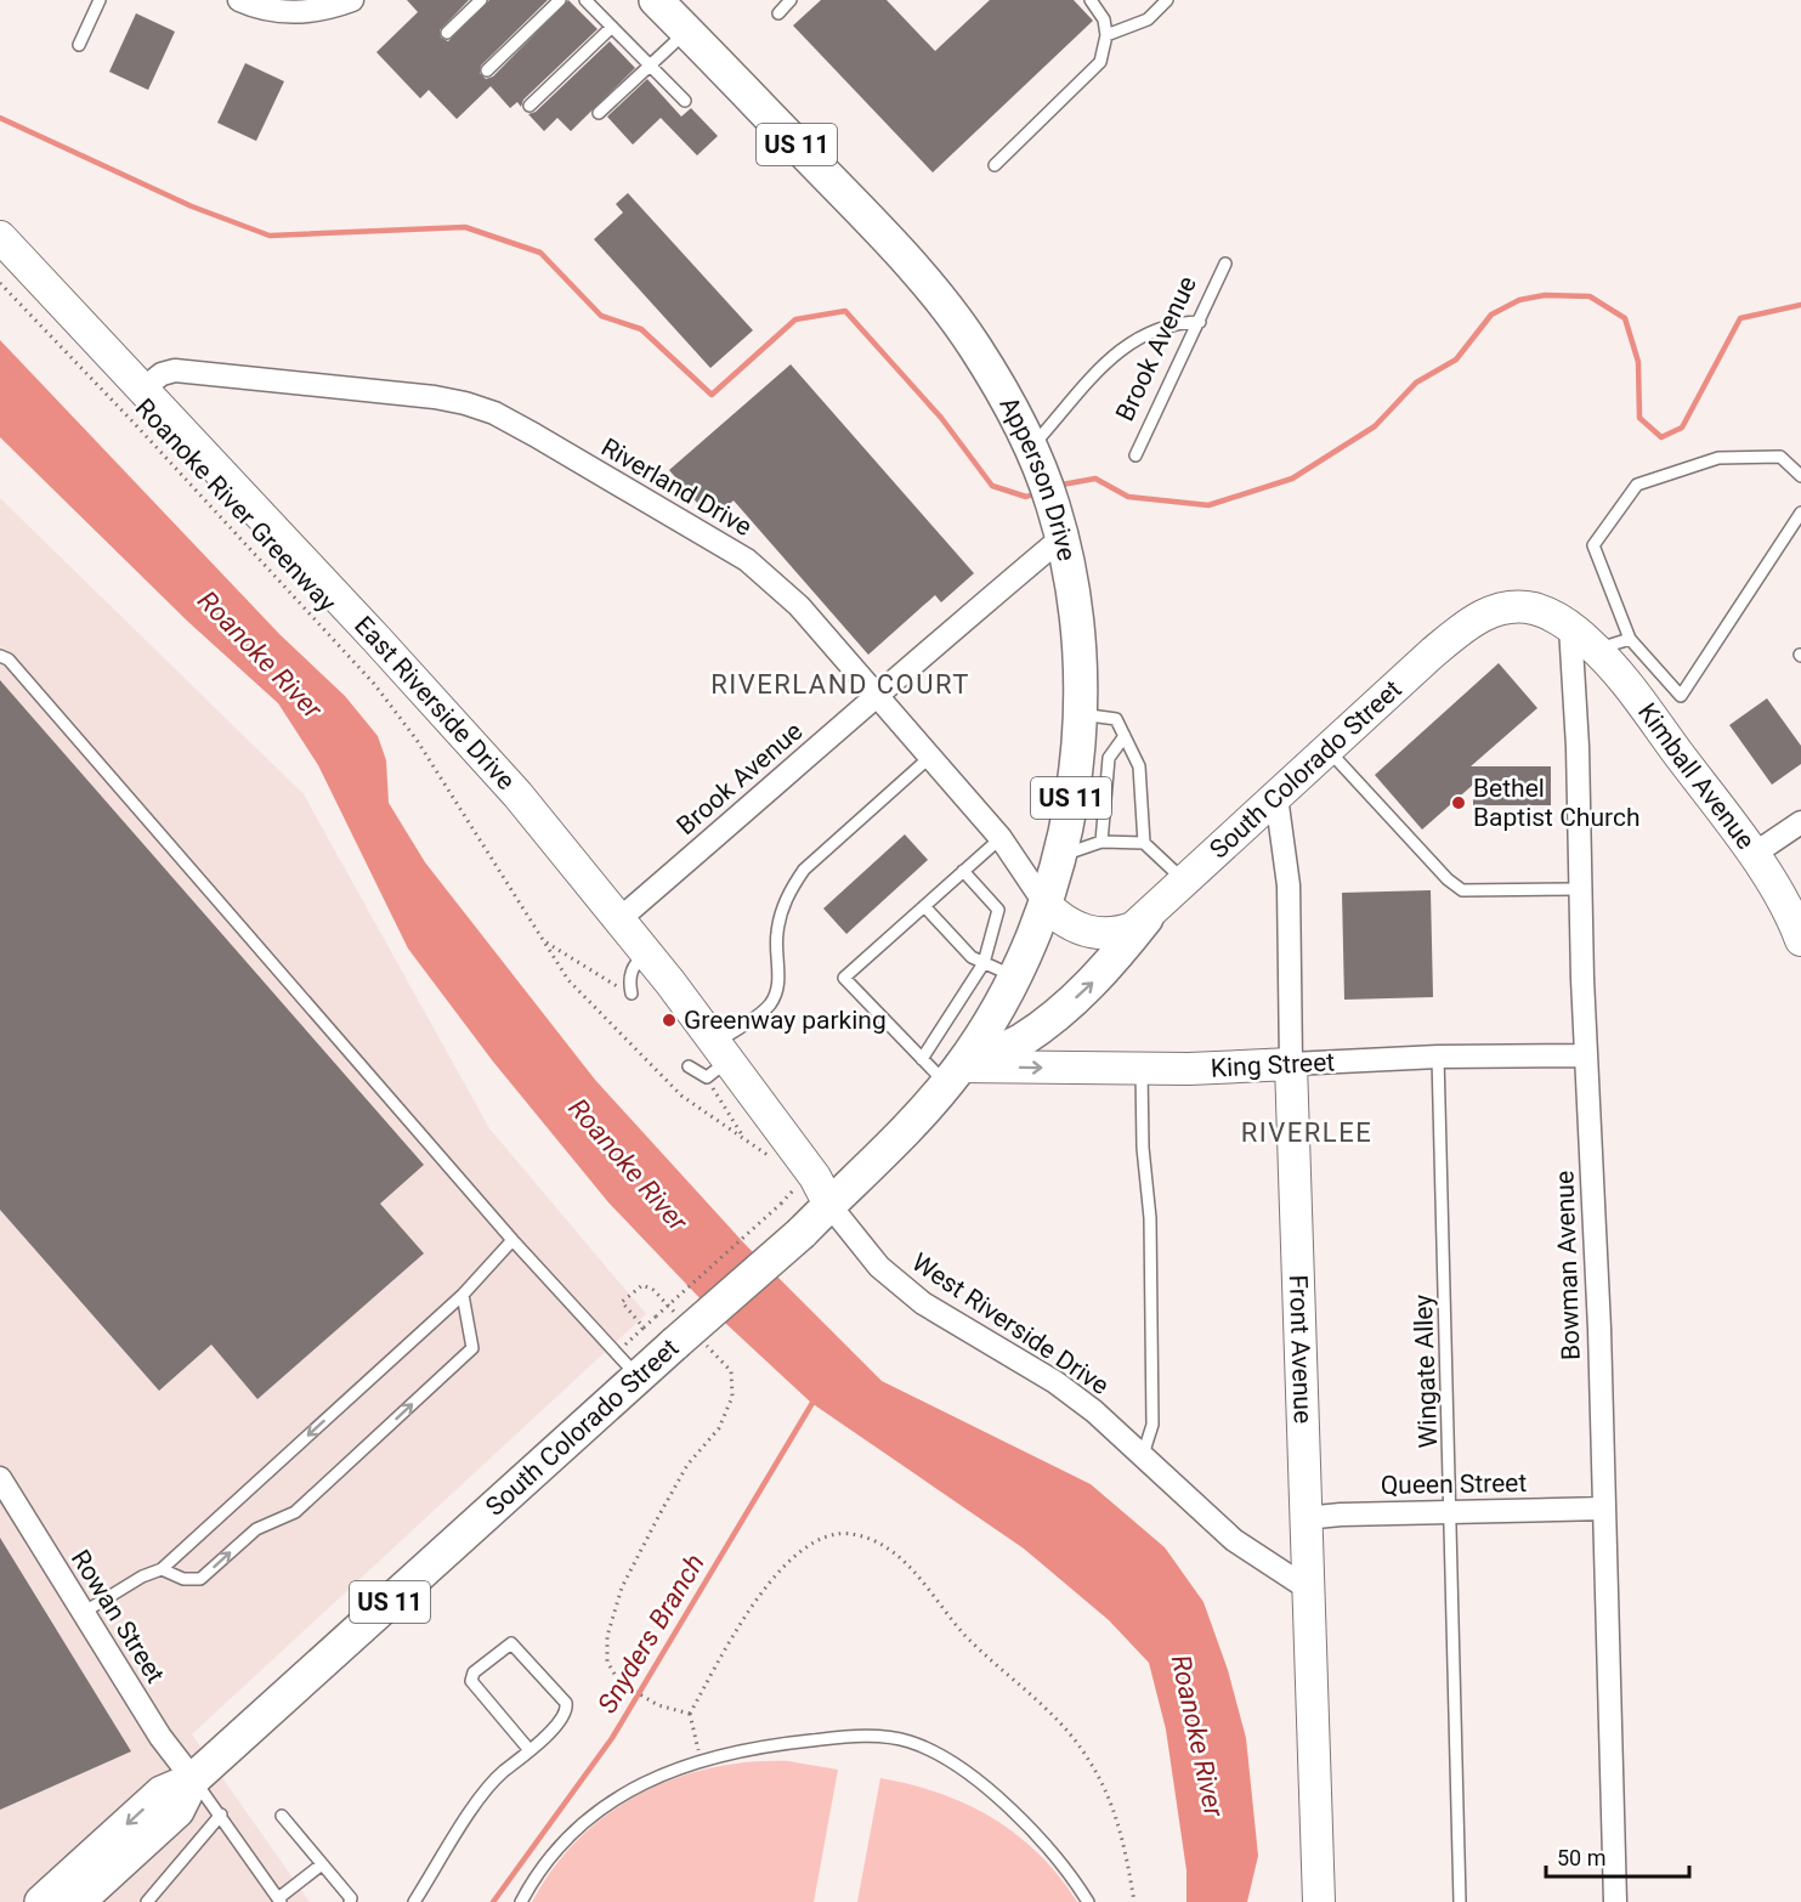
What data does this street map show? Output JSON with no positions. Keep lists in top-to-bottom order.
{
  "streets": {
    "main road": ["US 11", "Apperson Drive", "South Colorado Street"],
    "street": [
      "Brook Avenue",
      "Riverland Drive",
      "East Riverside Drive",
      "Kimball Avenue",
      "King Street",
      "Bowman Avenue",
      "West Riverside Drive",
      "Front Avenue",
      "Queen Street",
      "Rowan Street"
    ],
    "lane": ["Wingate Alley"],
    "path": ["Roanoke River Greenway"]
  },
  "crossings": [
    ["Brook Avenue", "Apperson Drive"],
    ["Brook Avenue", "Riverland Drive"],
    ["Brook Avenue", "East Riverside Drive"],
    ["Apperson Drive", "Riverland Drive"],
    ["Apperson Drive", "South Colorado Street"],
    ["Apperson Drive", "King Street"],
    ["Riverland Drive", "East Riverside Drive"],
    ["Riverland Drive", "South Colorado Street"],
    ["East Riverside Drive", "South Colorado Street"],
    ["East Riverside Drive", "West Riverside Drive"],
    ["South Colorado Street", "Kimball Avenue"],
    ["South Colorado Street", "King Street"],
    ["South Colorado Street", "Bowman Avenue"],
    ["South Colorado Street", "West Riverside Drive"],
    ["South Colorado Street", "Front Avenue"],
    ["South Colorado Street", "Rowan Street"],
    ["Kimball Avenue", "Bowman Avenue"],
    ["King Street", "Bowman Avenue"],
    ["King Street", "Front Avenue"],
    ["King Street", "Wingate Alley"],
    ["Bowman Avenue", "Queen Street"],
    ["West Riverside Drive", "Front Avenue"],
    ["Front Avenue", "Queen Street"],
    ["Wingate Alley", "Queen Street"]
  ],
  "districts": ["RIVERLAND COURT", "RIVERLEE"],
  "water": ["Roanoke River", "Snyders Branch"],
  "places": ["Bethel Baptist Church", "Greenway parking"],
  "scale_bar": "50 m"
}
